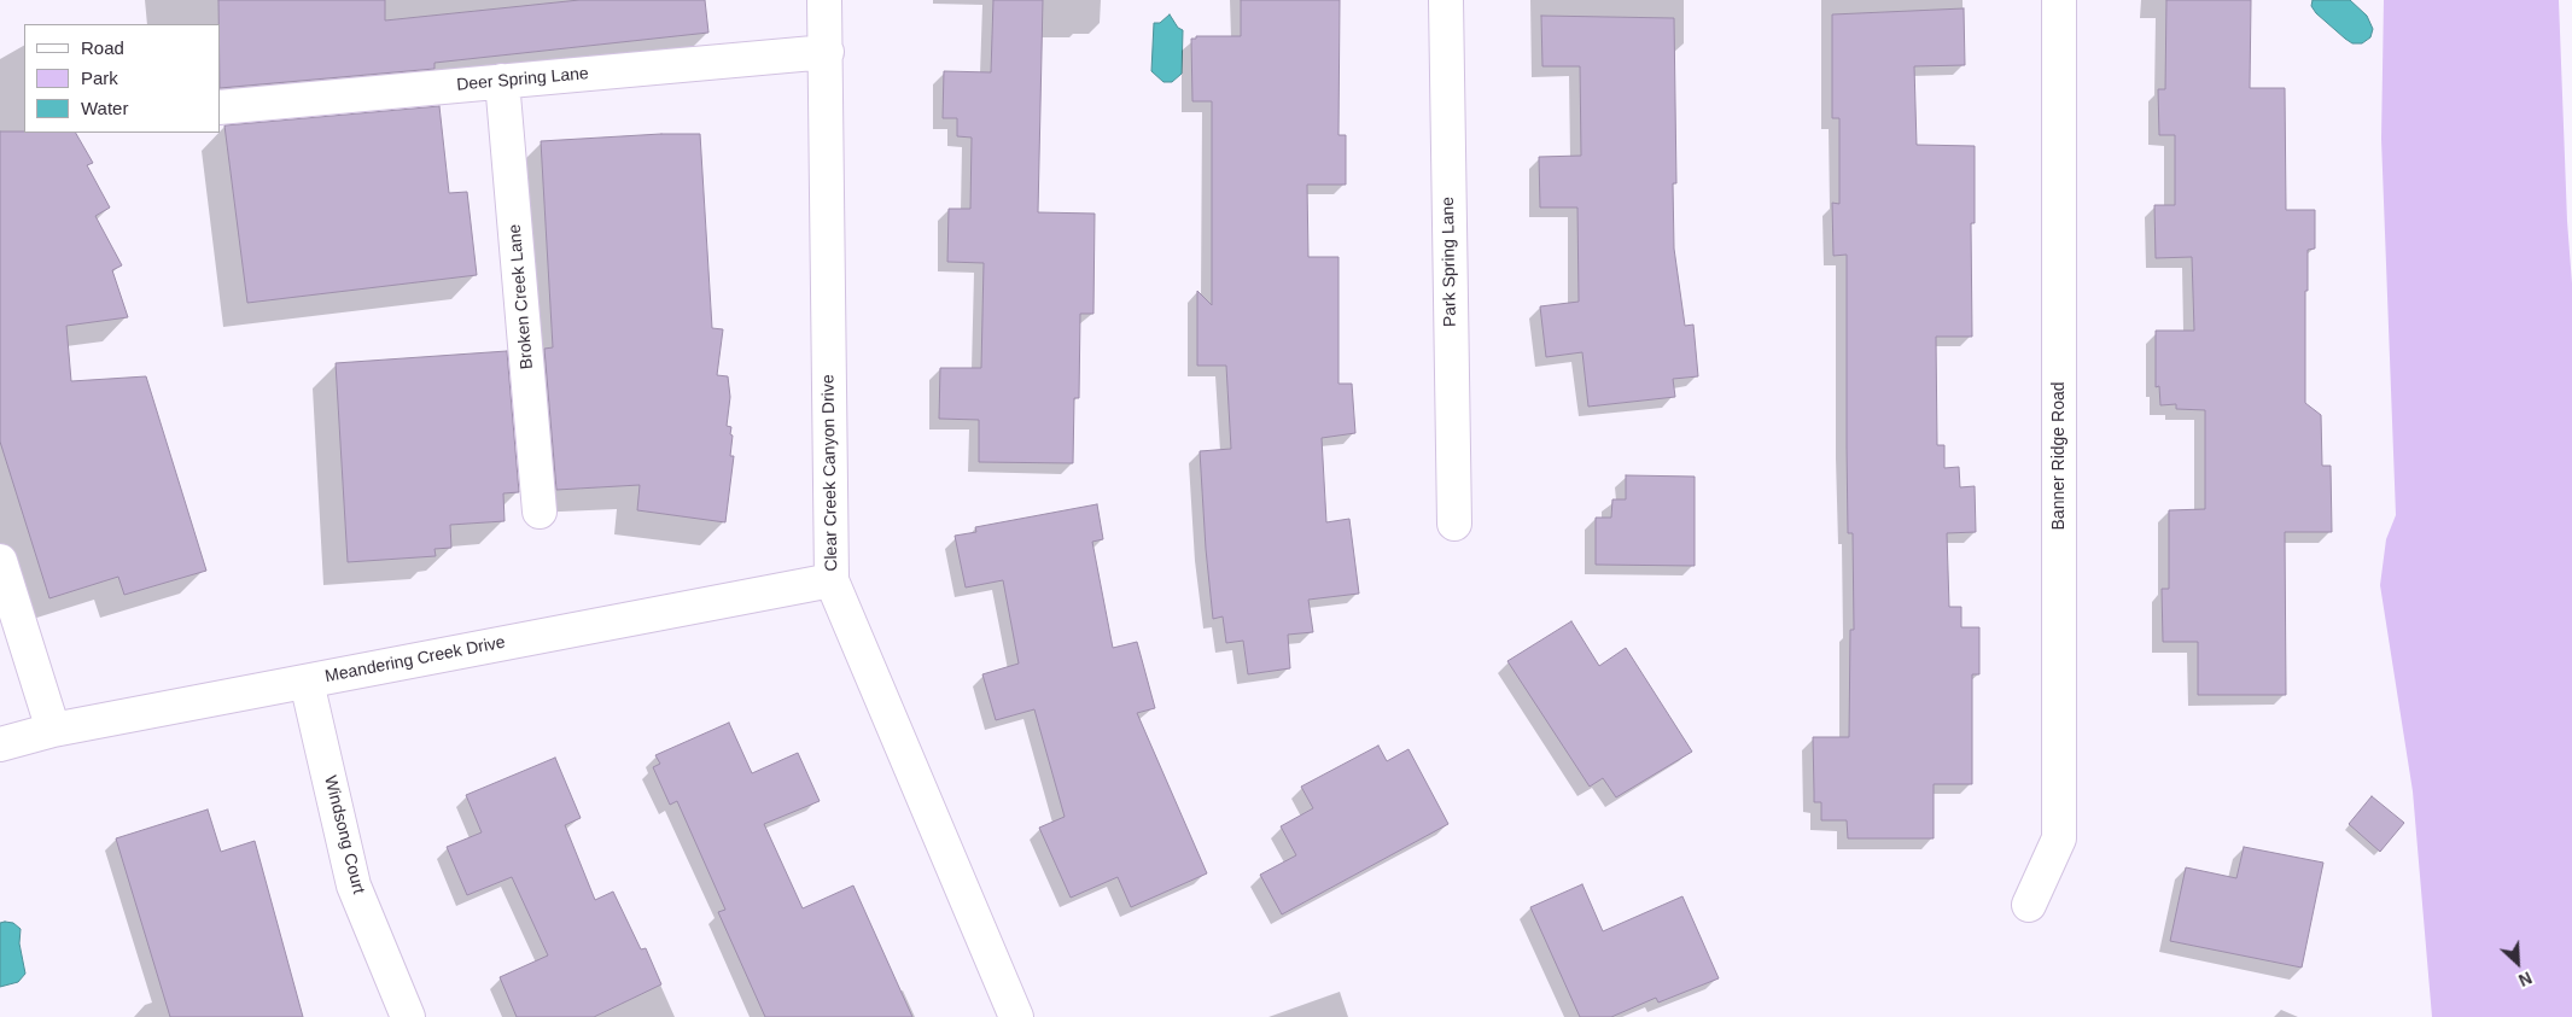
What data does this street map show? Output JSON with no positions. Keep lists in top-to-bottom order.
{
  "streets": {
    "street": [
      "Deer Spring Lane",
      "Park Spring Lane",
      "Broken Creek Lane",
      "Banner Ridge Road",
      "Clear Creek Canyon Drive",
      "Meandering Creek Drive",
      "Windsong Court"
    ]
  },
  "crossings": [
    ["Deer Spring Lane", "Broken Creek Lane"],
    ["Deer Spring Lane", "Clear Creek Canyon Drive"],
    ["Clear Creek Canyon Drive", "Meandering Creek Drive"],
    ["Meandering Creek Drive", "Windsong Court"]
  ],
  "legend": ["Road", "Park", "Water"],
  "north": "bottom right"
}
